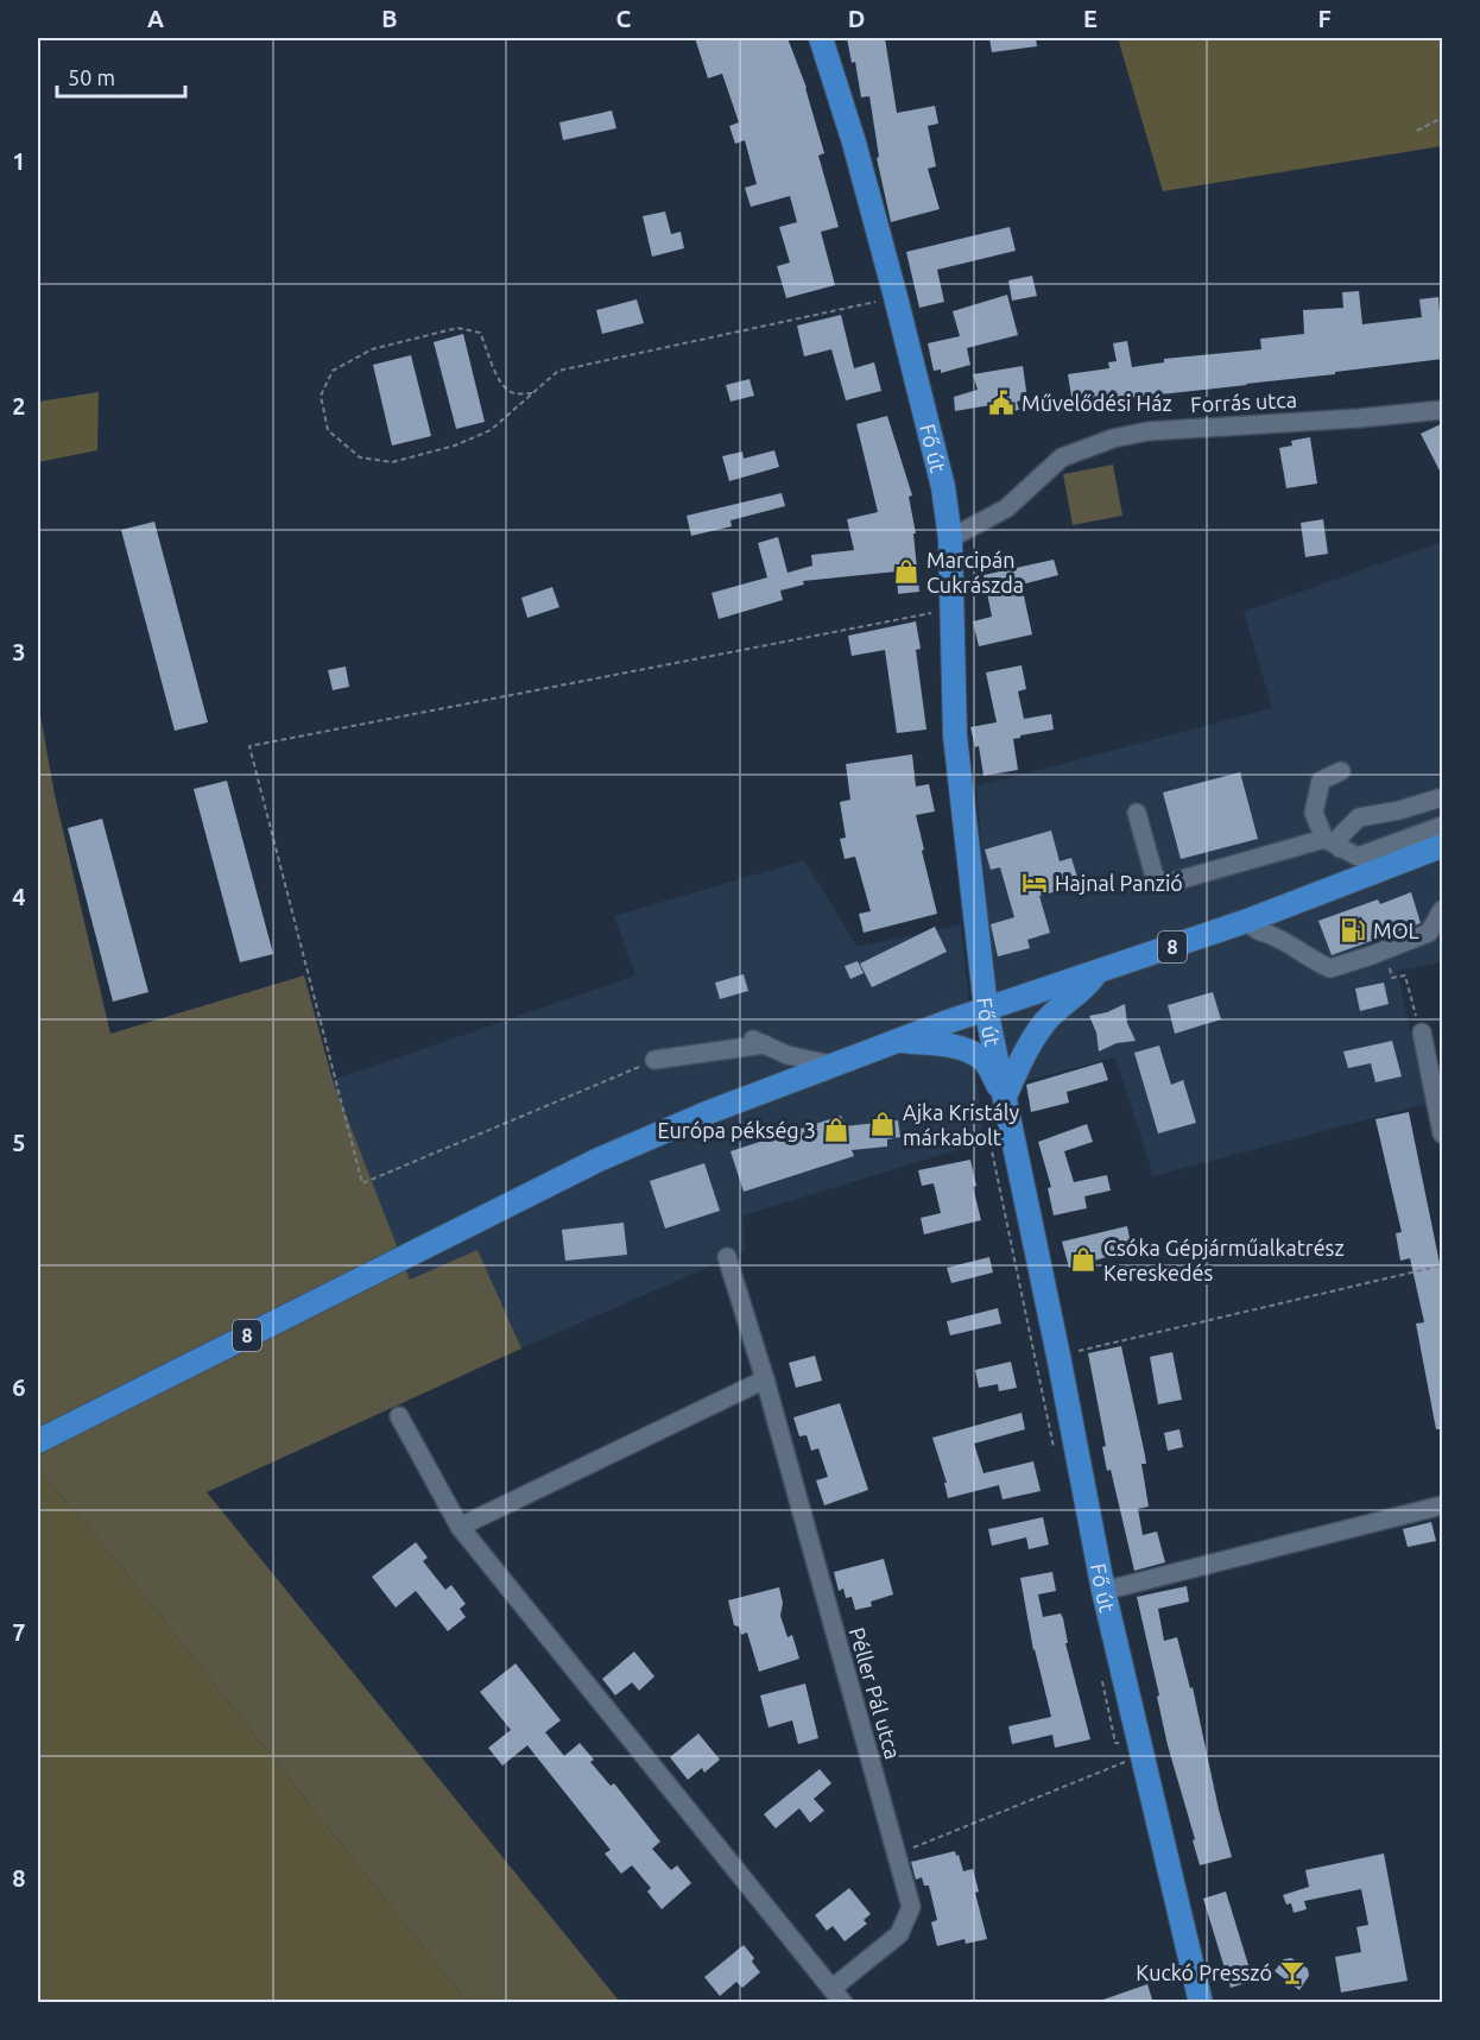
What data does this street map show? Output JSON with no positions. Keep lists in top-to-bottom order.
{
  "streets": {
    "main road": ["Fő út", "8"],
    "street": ["Forrás utca", "Péller Pál utca"]
  },
  "crossings": [
    ["Forrás utca", "Fő út"],
    ["Fő út", "8"]
  ],
  "places": {
    "public building": ["Művelődési Ház"],
    "shop": [
      "Marcipán Cukrászda",
      "Ajka Kristály márkabolt",
      "Európa pékség 3",
      "Csóka Gépjárműalkatrész Kereskedés"
    ],
    "hotel": ["Hajnal Panzió"],
    "fuel station": ["MOL"],
    "bar": ["Kuckó Presszó"]
  },
  "scale_bar": "50 m",
  "grid": {
    "columns": [
      "A",
      "B",
      "C",
      "D",
      "E",
      "F"
    ],
    "rows": [
      "1",
      "2",
      "3",
      "4",
      "5",
      "6",
      "7",
      "8"
    ]
  }
}
